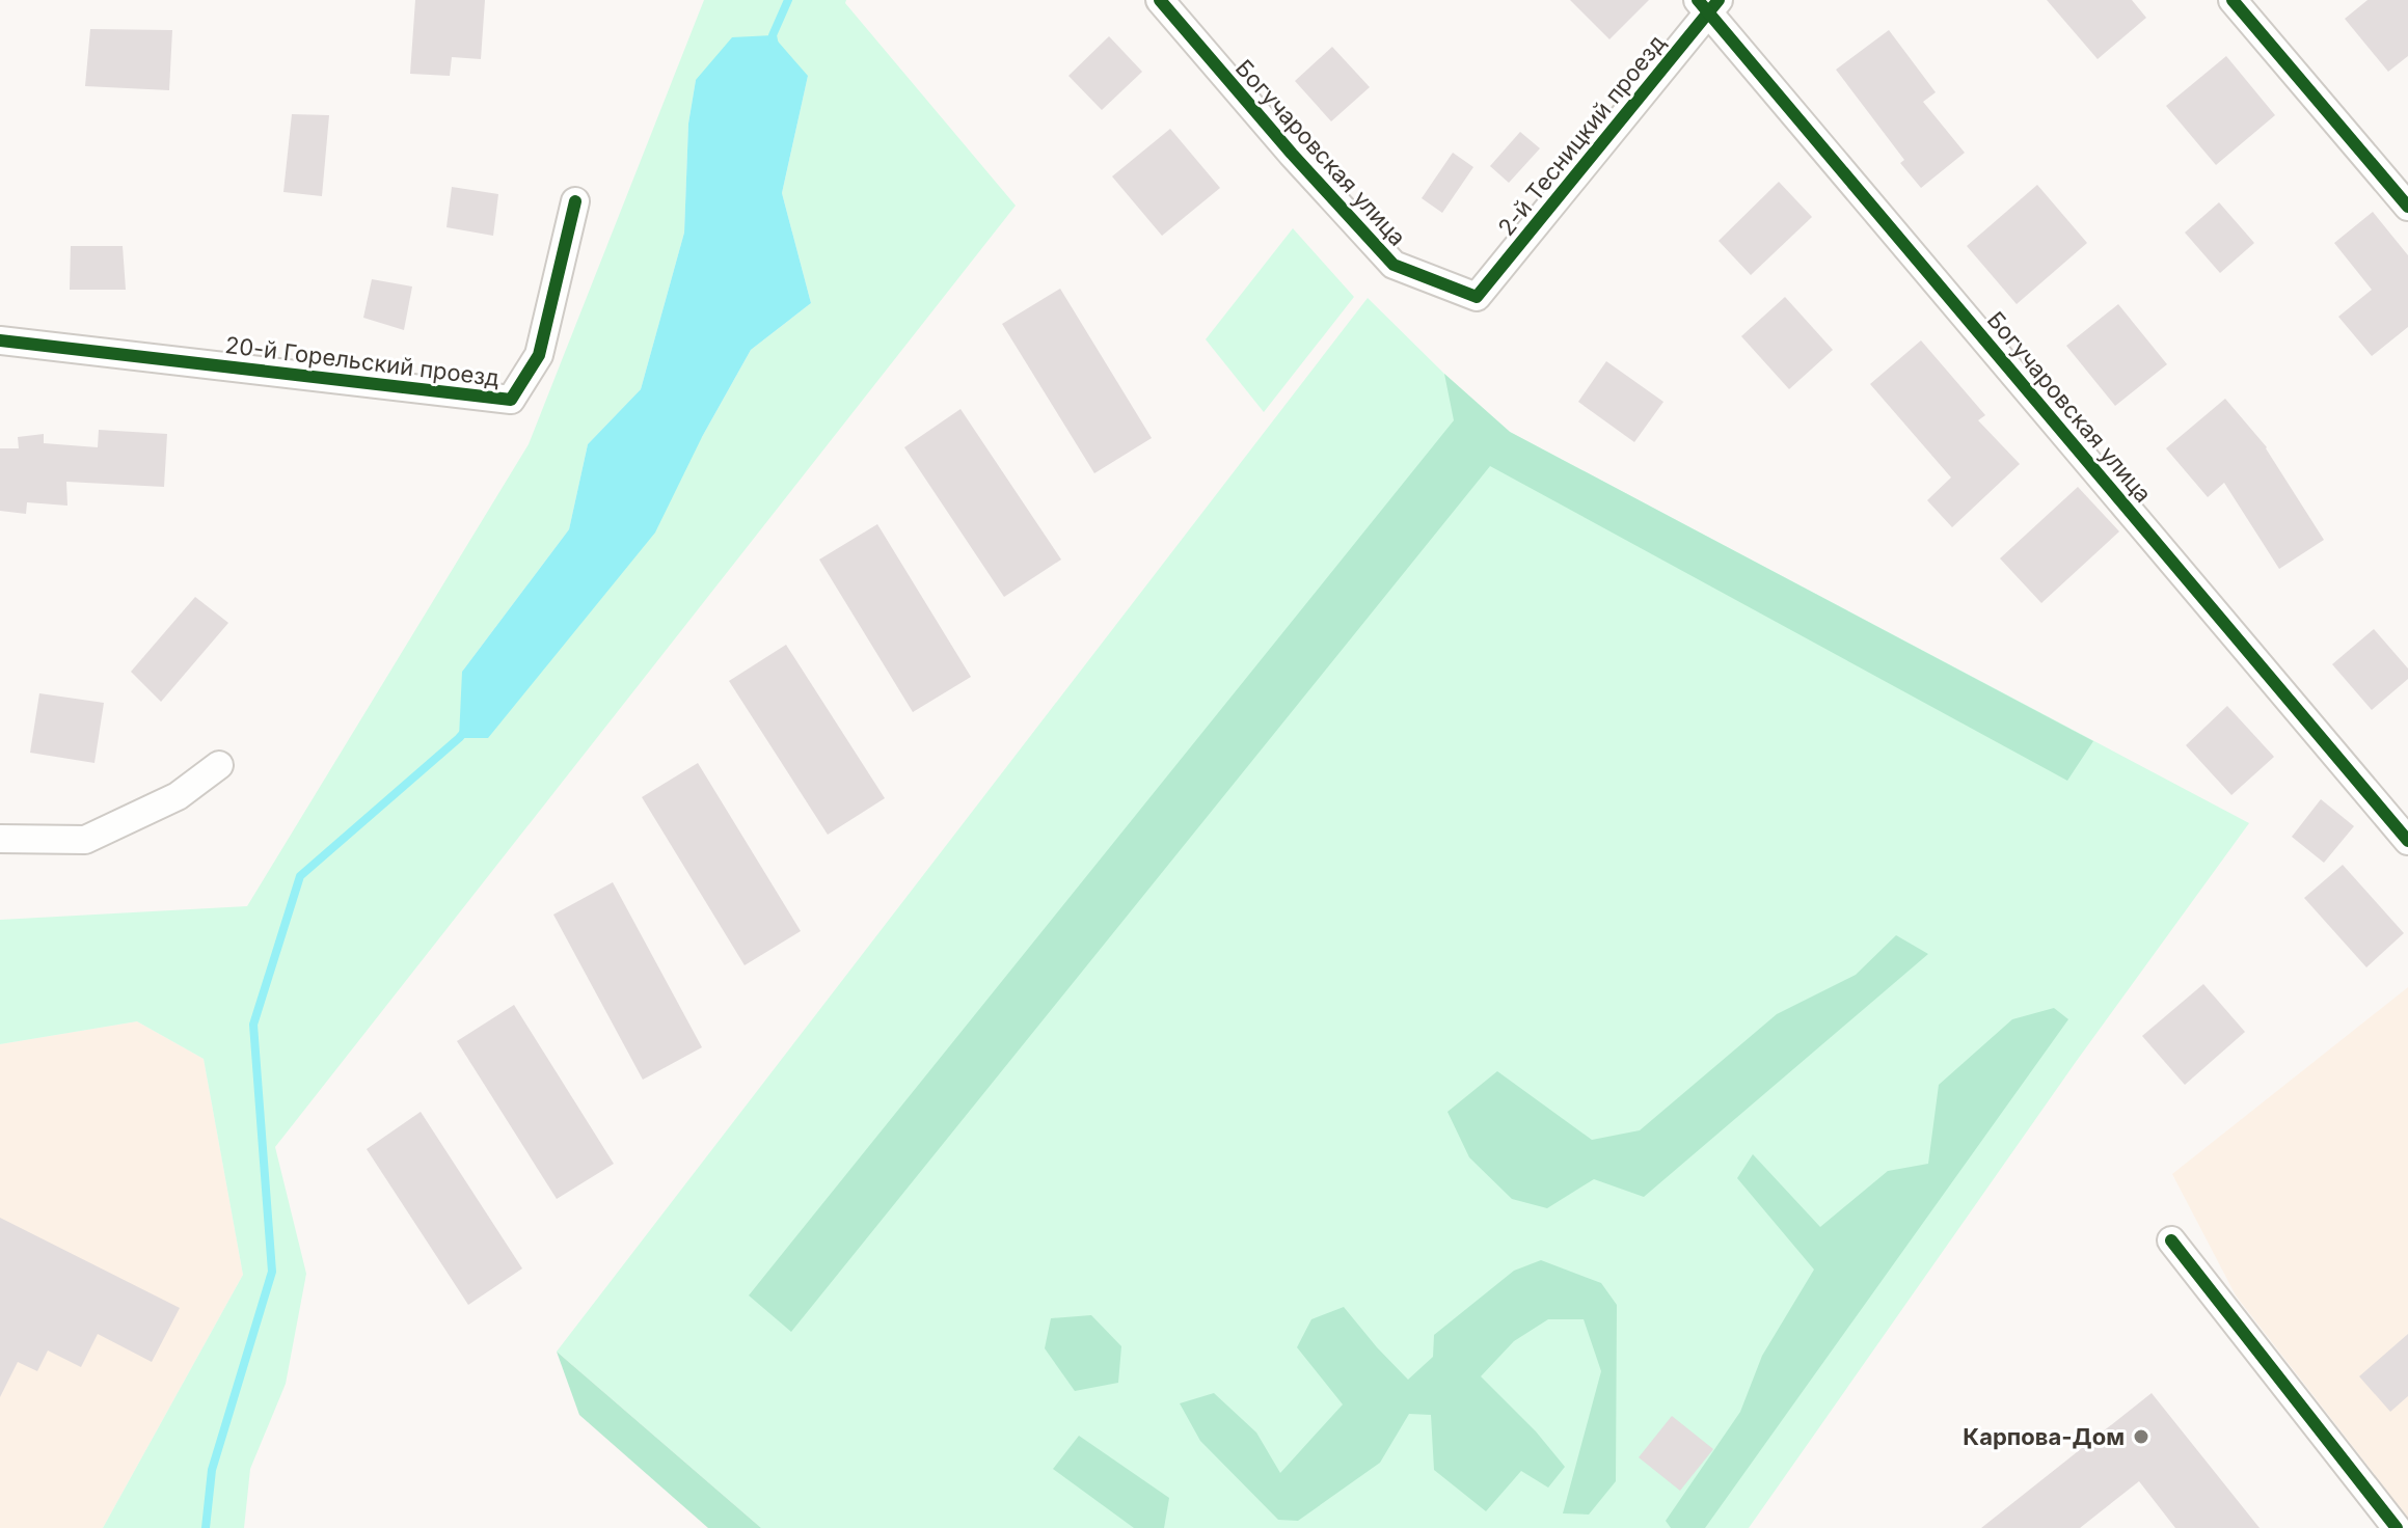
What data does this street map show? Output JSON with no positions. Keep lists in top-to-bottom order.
{
  "streets": {
    "street": ["2-й Тесницкий проезд", "Богучаровская улица", "20-й Горельский проезд"]
  },
  "crossings": [
    ["2-й Тесницкий проезд", "Богучаровская улица"]
  ],
  "places": ["Карпова-Дом"]
}
